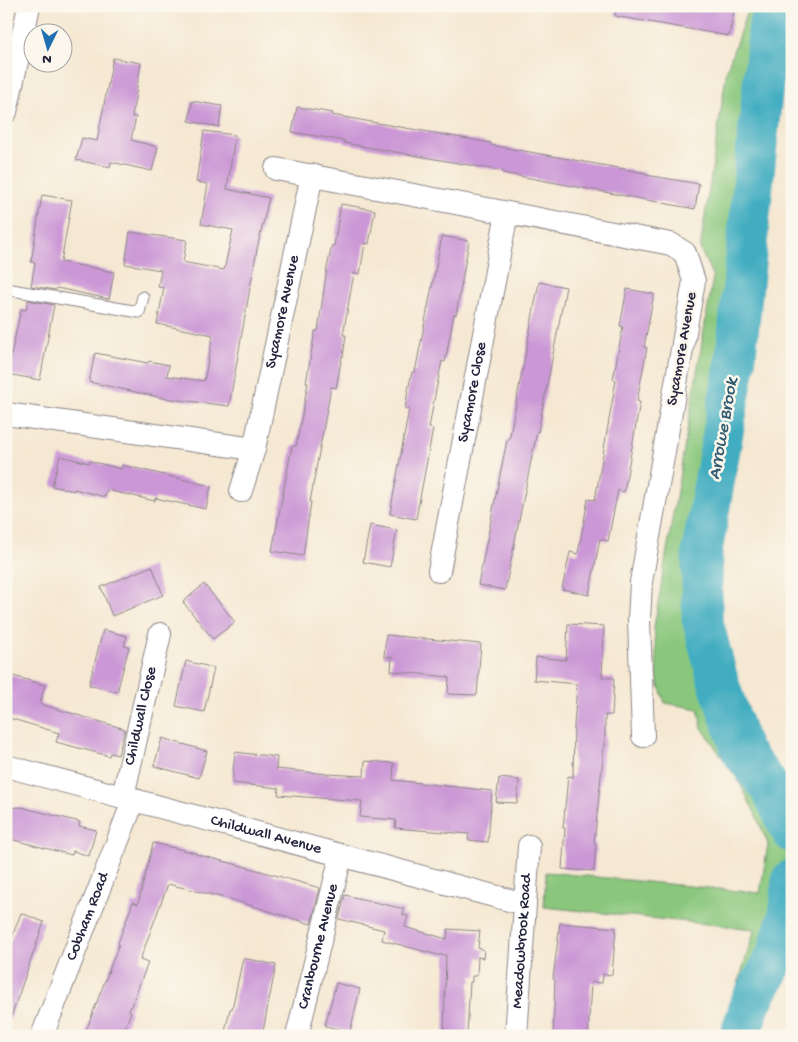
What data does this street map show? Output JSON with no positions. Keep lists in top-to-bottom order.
{
  "streets": {
    "street": [
      "Sycamore Avenue",
      "Sycamore Close",
      "Childwall Close",
      "Childwall Avenue",
      "Cobham Road",
      "Meadowbrook Road",
      "Cranbourne Avenue"
    ]
  },
  "crossings": [
    ["Sycamore Avenue", "Sycamore Close"],
    ["Childwall Close", "Childwall Avenue"],
    ["Childwall Close", "Cobham Road"],
    ["Childwall Avenue", "Cobham Road"],
    ["Childwall Avenue", "Meadowbrook Road"],
    ["Childwall Avenue", "Cranbourne Avenue"]
  ],
  "water": ["Arrowe Brook"],
  "north": "bottom"
}
